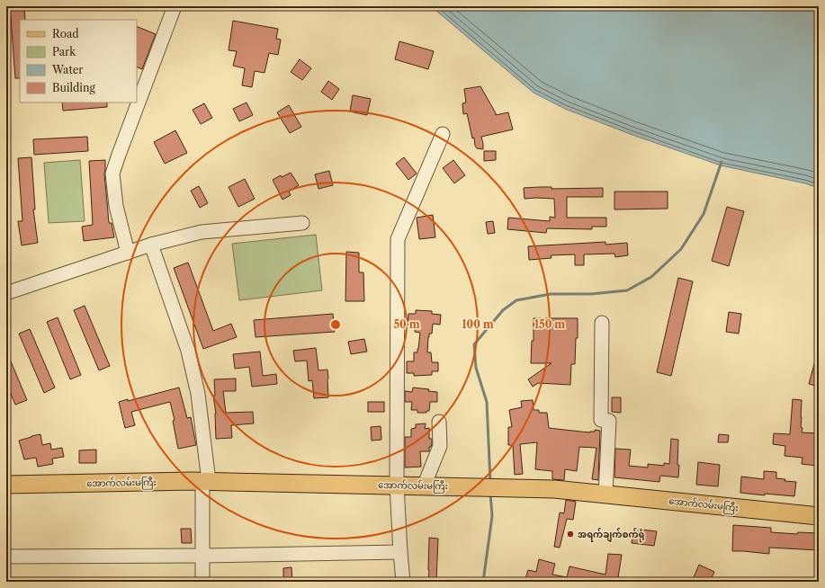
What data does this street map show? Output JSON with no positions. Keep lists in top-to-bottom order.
{
  "streets": {
    "main road": ["အောက်လမ်းမကြီး"]
  },
  "places": ["အရက်ချက်စက်ရုံ"],
  "legend": [
    "Road",
    "Park",
    "Water",
    "Building"
  ],
  "rings": ["50 m", "100 m", "150 m"]
}
